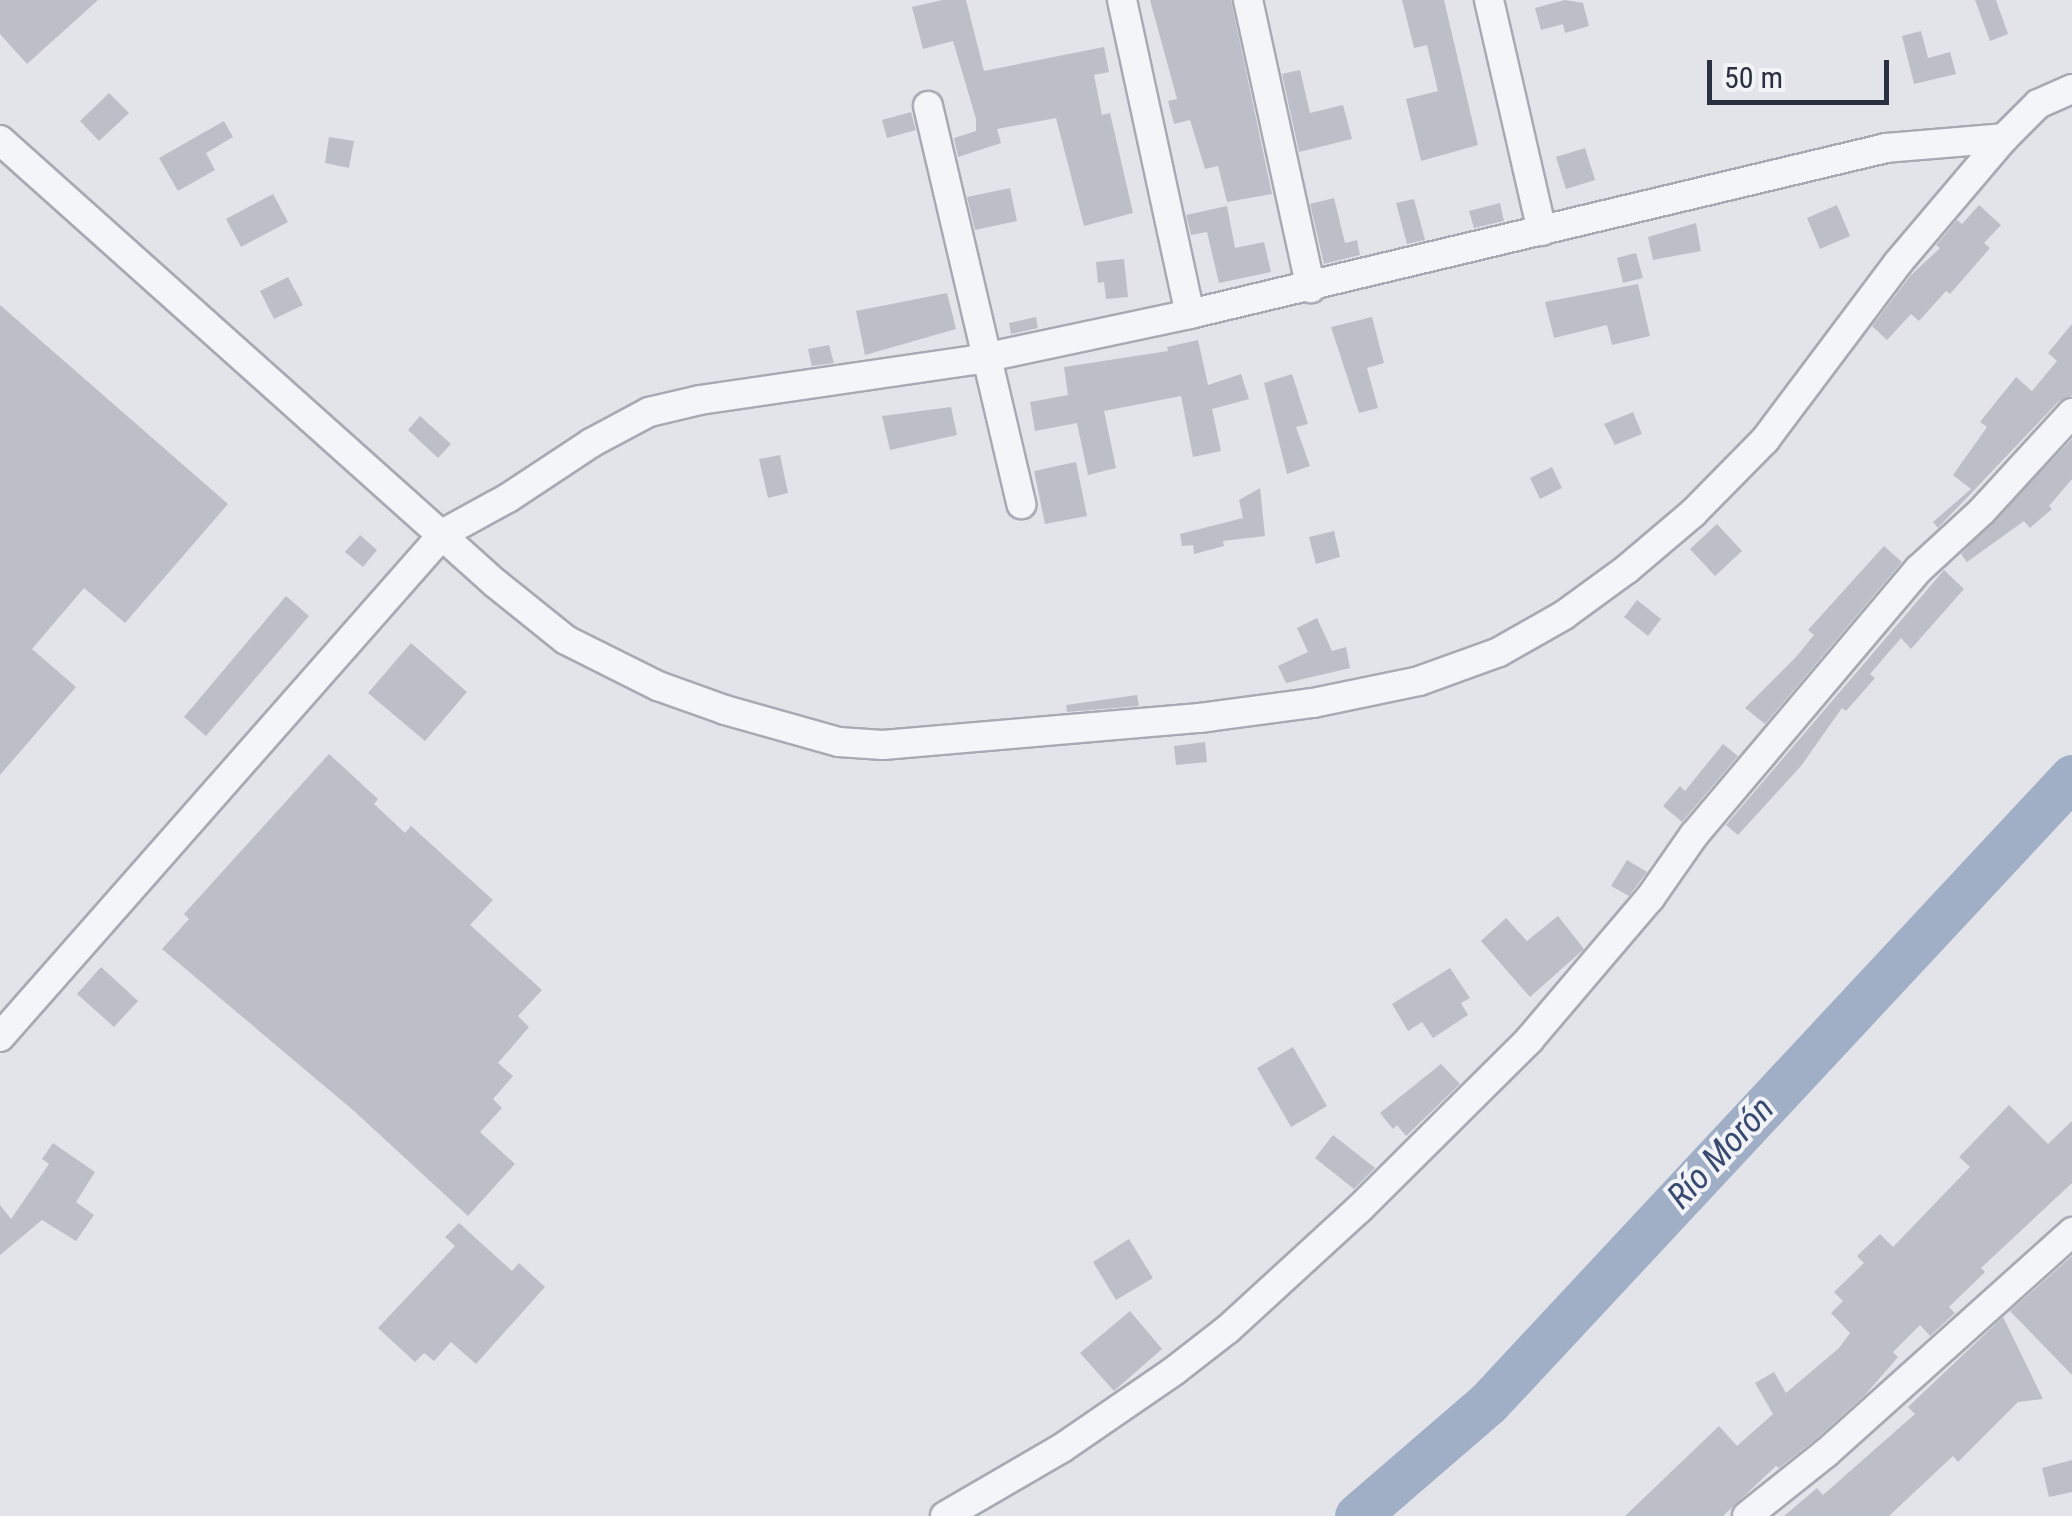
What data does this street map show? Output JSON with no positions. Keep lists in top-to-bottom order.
{
  "water": ["Río Morón"],
  "scale_bar": "50 m"
}
